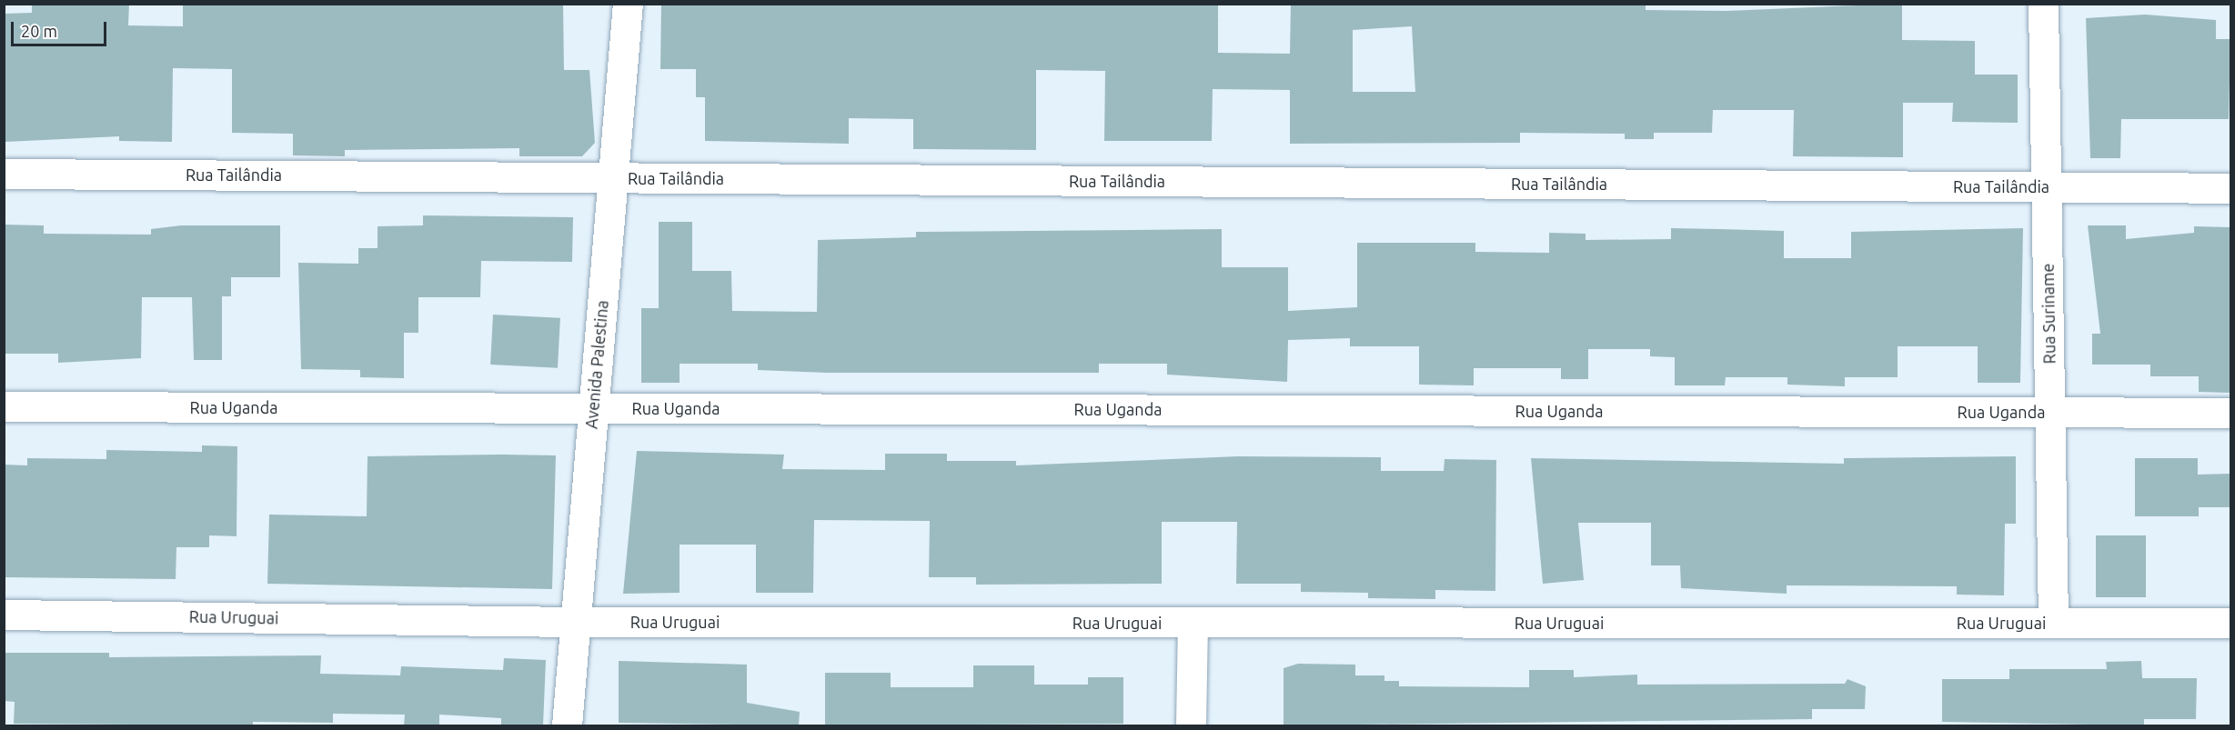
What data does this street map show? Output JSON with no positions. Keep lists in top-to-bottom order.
{
  "streets": {
    "street": [
      "Rua Tailândia",
      "Rua Suriname",
      "Avenida Palestina",
      "Rua Uganda",
      "Rua Uruguai"
    ]
  },
  "crossings": [
    ["Rua Tailândia", "Rua Suriname"],
    ["Rua Tailândia", "Avenida Palestina"],
    ["Rua Suriname", "Rua Uganda"],
    ["Rua Suriname", "Rua Uruguai"],
    ["Avenida Palestina", "Rua Uganda"],
    ["Avenida Palestina", "Rua Uruguai"]
  ],
  "scale_bar": "20 m"
}
